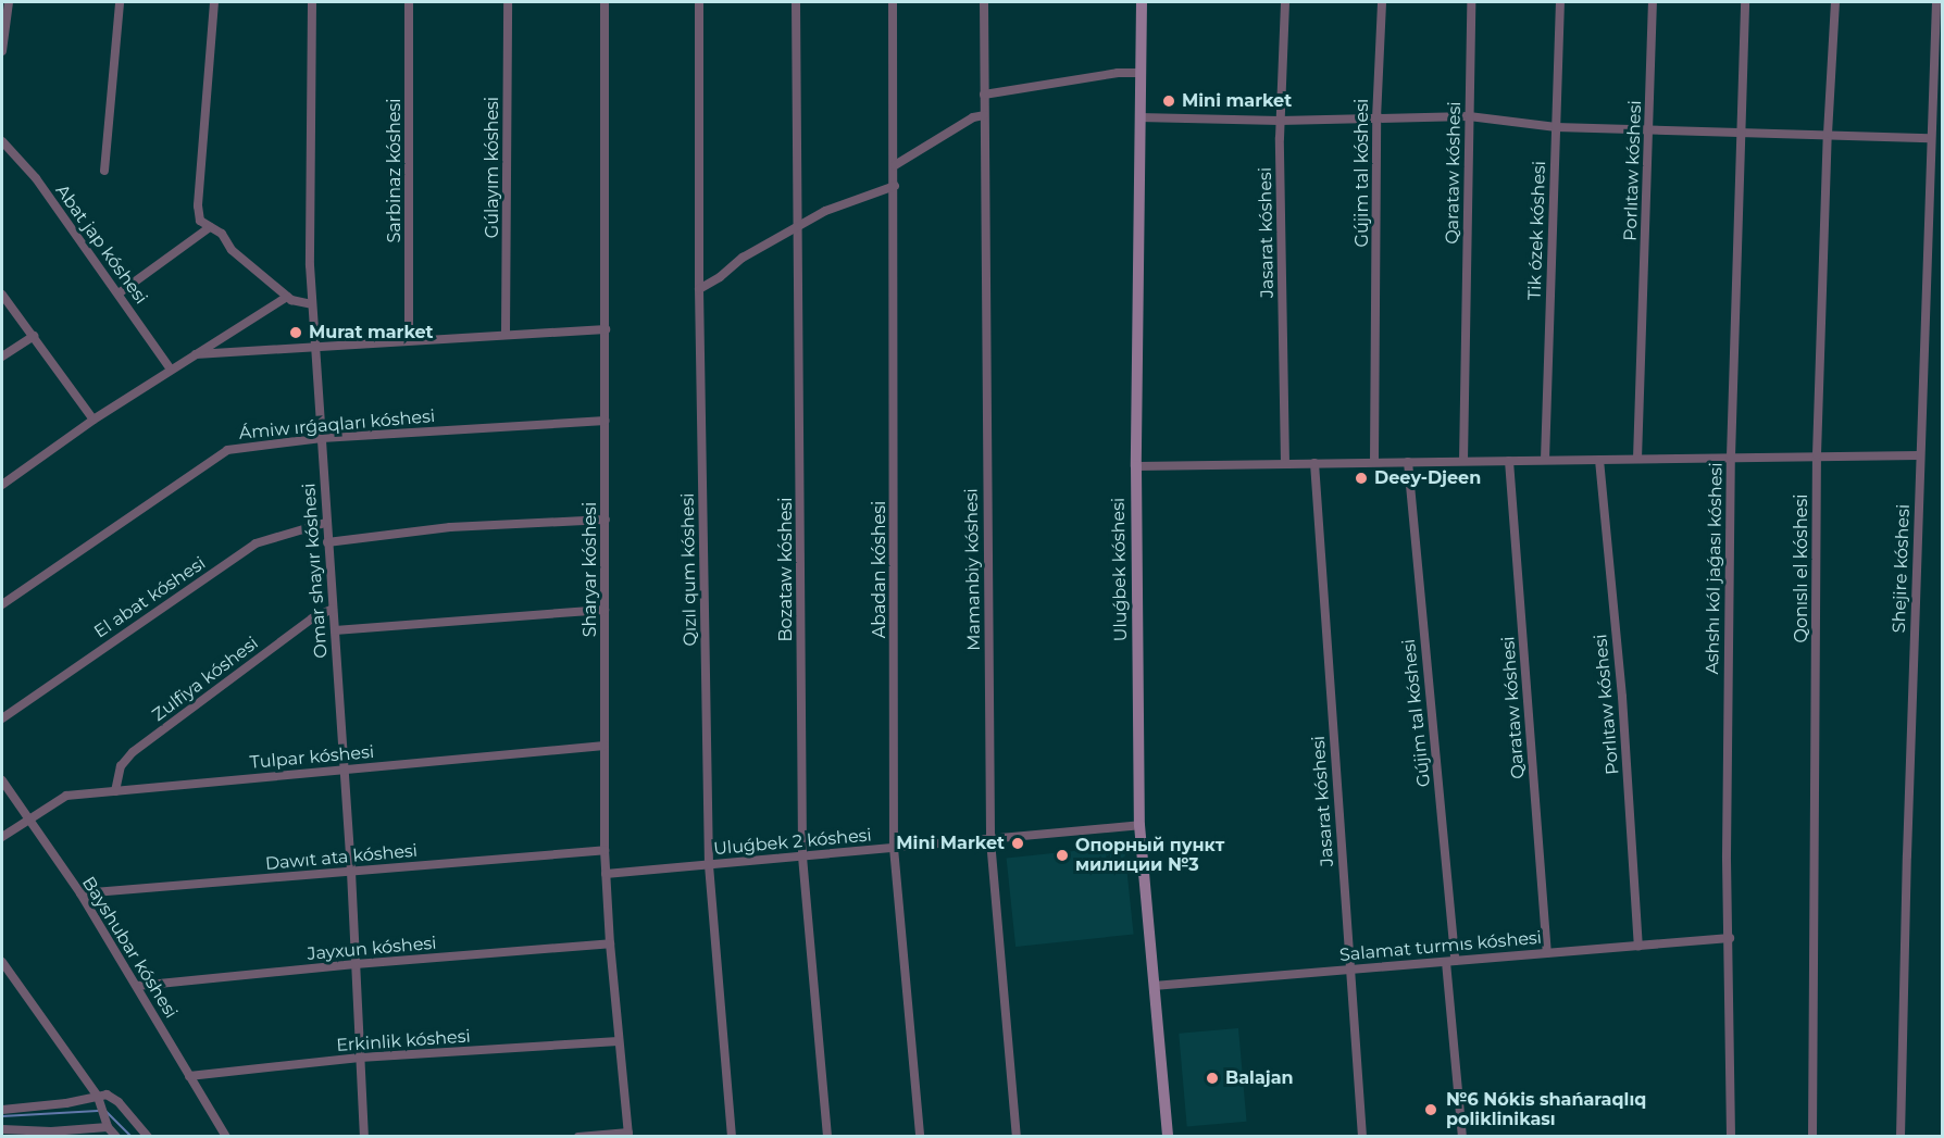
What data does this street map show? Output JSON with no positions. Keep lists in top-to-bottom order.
{
  "streets": {
    "street": [
      "Gúlayım kóshesi",
      "Sarbinaz kóshesi",
      "Porlıtaw kóshesi",
      "Gújim tal kóshesi",
      "Qarataw kóshesi",
      "Tik ózek kóshesi",
      "Jasarat kóshesi",
      "Abat jap kóshesi",
      "Ámiw ırǵaqları kóshesi",
      "Ashshı kól jaǵası kóshesi",
      "Qonıslı el kóshesi",
      "Shejire kóshesi",
      "Sharyar kóshesi",
      "Qızıl qum kóshesi",
      "Bozataw kóshesi",
      "Abadan kóshesi",
      "Mamanbiy kóshesi",
      "Uluǵbek kóshesi",
      "Omar shayır kóshesi",
      "El abat kóshesi",
      "Zulfiya kóshesi",
      "Tulpar kóshesi",
      "Uluǵbek 2 kóshesi",
      "Dawıt ata kóshesi",
      "Salamat turmıs kóshesi",
      "Bayshubar kóshesi",
      "Jayxun kóshesi",
      "Erkinlik kóshesi"
    ]
  },
  "crossings": [
    ["Porlıtaw kóshesi", "Salamat turmıs kóshesi"],
    ["Gújim tal kóshesi", "Salamat turmıs kóshesi"],
    ["Qarataw kóshesi", "Salamat turmıs kóshesi"],
    ["Jasarat kóshesi", "Salamat turmıs kóshesi"],
    ["Ámiw ırǵaqları kóshesi", "Sharyar kóshesi"],
    ["Ámiw ırǵaqları kóshesi", "Omar shayır kóshesi"],
    ["Ashshı kól jaǵası kóshesi", "Salamat turmıs kóshesi"],
    ["Sharyar kóshesi", "Tulpar kóshesi"],
    ["Sharyar kóshesi", "Uluǵbek 2 kóshesi"],
    ["Sharyar kóshesi", "Dawıt ata kóshesi"],
    ["Sharyar kóshesi", "Jayxun kóshesi"],
    ["Sharyar kóshesi", "Erkinlik kóshesi"],
    ["Qızıl qum kóshesi", "Uluǵbek 2 kóshesi"],
    ["Bozataw kóshesi", "Uluǵbek 2 kóshesi"],
    ["Abadan kóshesi", "Uluǵbek 2 kóshesi"],
    ["Mamanbiy kóshesi", "Uluǵbek 2 kóshesi"],
    ["Uluǵbek kóshesi", "Uluǵbek 2 kóshesi"],
    ["Uluǵbek kóshesi", "Salamat turmıs kóshesi"],
    ["Omar shayır kóshesi", "El abat kóshesi"],
    ["Omar shayır kóshesi", "Zulfiya kóshesi"],
    ["Omar shayır kóshesi", "Tulpar kóshesi"],
    ["Omar shayır kóshesi", "Dawıt ata kóshesi"],
    ["Omar shayır kóshesi", "Jayxun kóshesi"],
    ["Omar shayır kóshesi", "Erkinlik kóshesi"],
    ["Zulfiya kóshesi", "Tulpar kóshesi"],
    ["Tulpar kóshesi", "Bayshubar kóshesi"],
    ["Dawıt ata kóshesi", "Bayshubar kóshesi"],
    ["Bayshubar kóshesi", "Jayxun kóshesi"],
    ["Bayshubar kóshesi", "Erkinlik kóshesi"]
  ],
  "places": [
    "Mini market",
    "Murat market",
    "Deey-Djeen",
    "Mini Market",
    "Опорный пункт милиции №3",
    "Balajan",
    "№6 Nókis shańaraqlıq poliklinikası"
  ]
}
